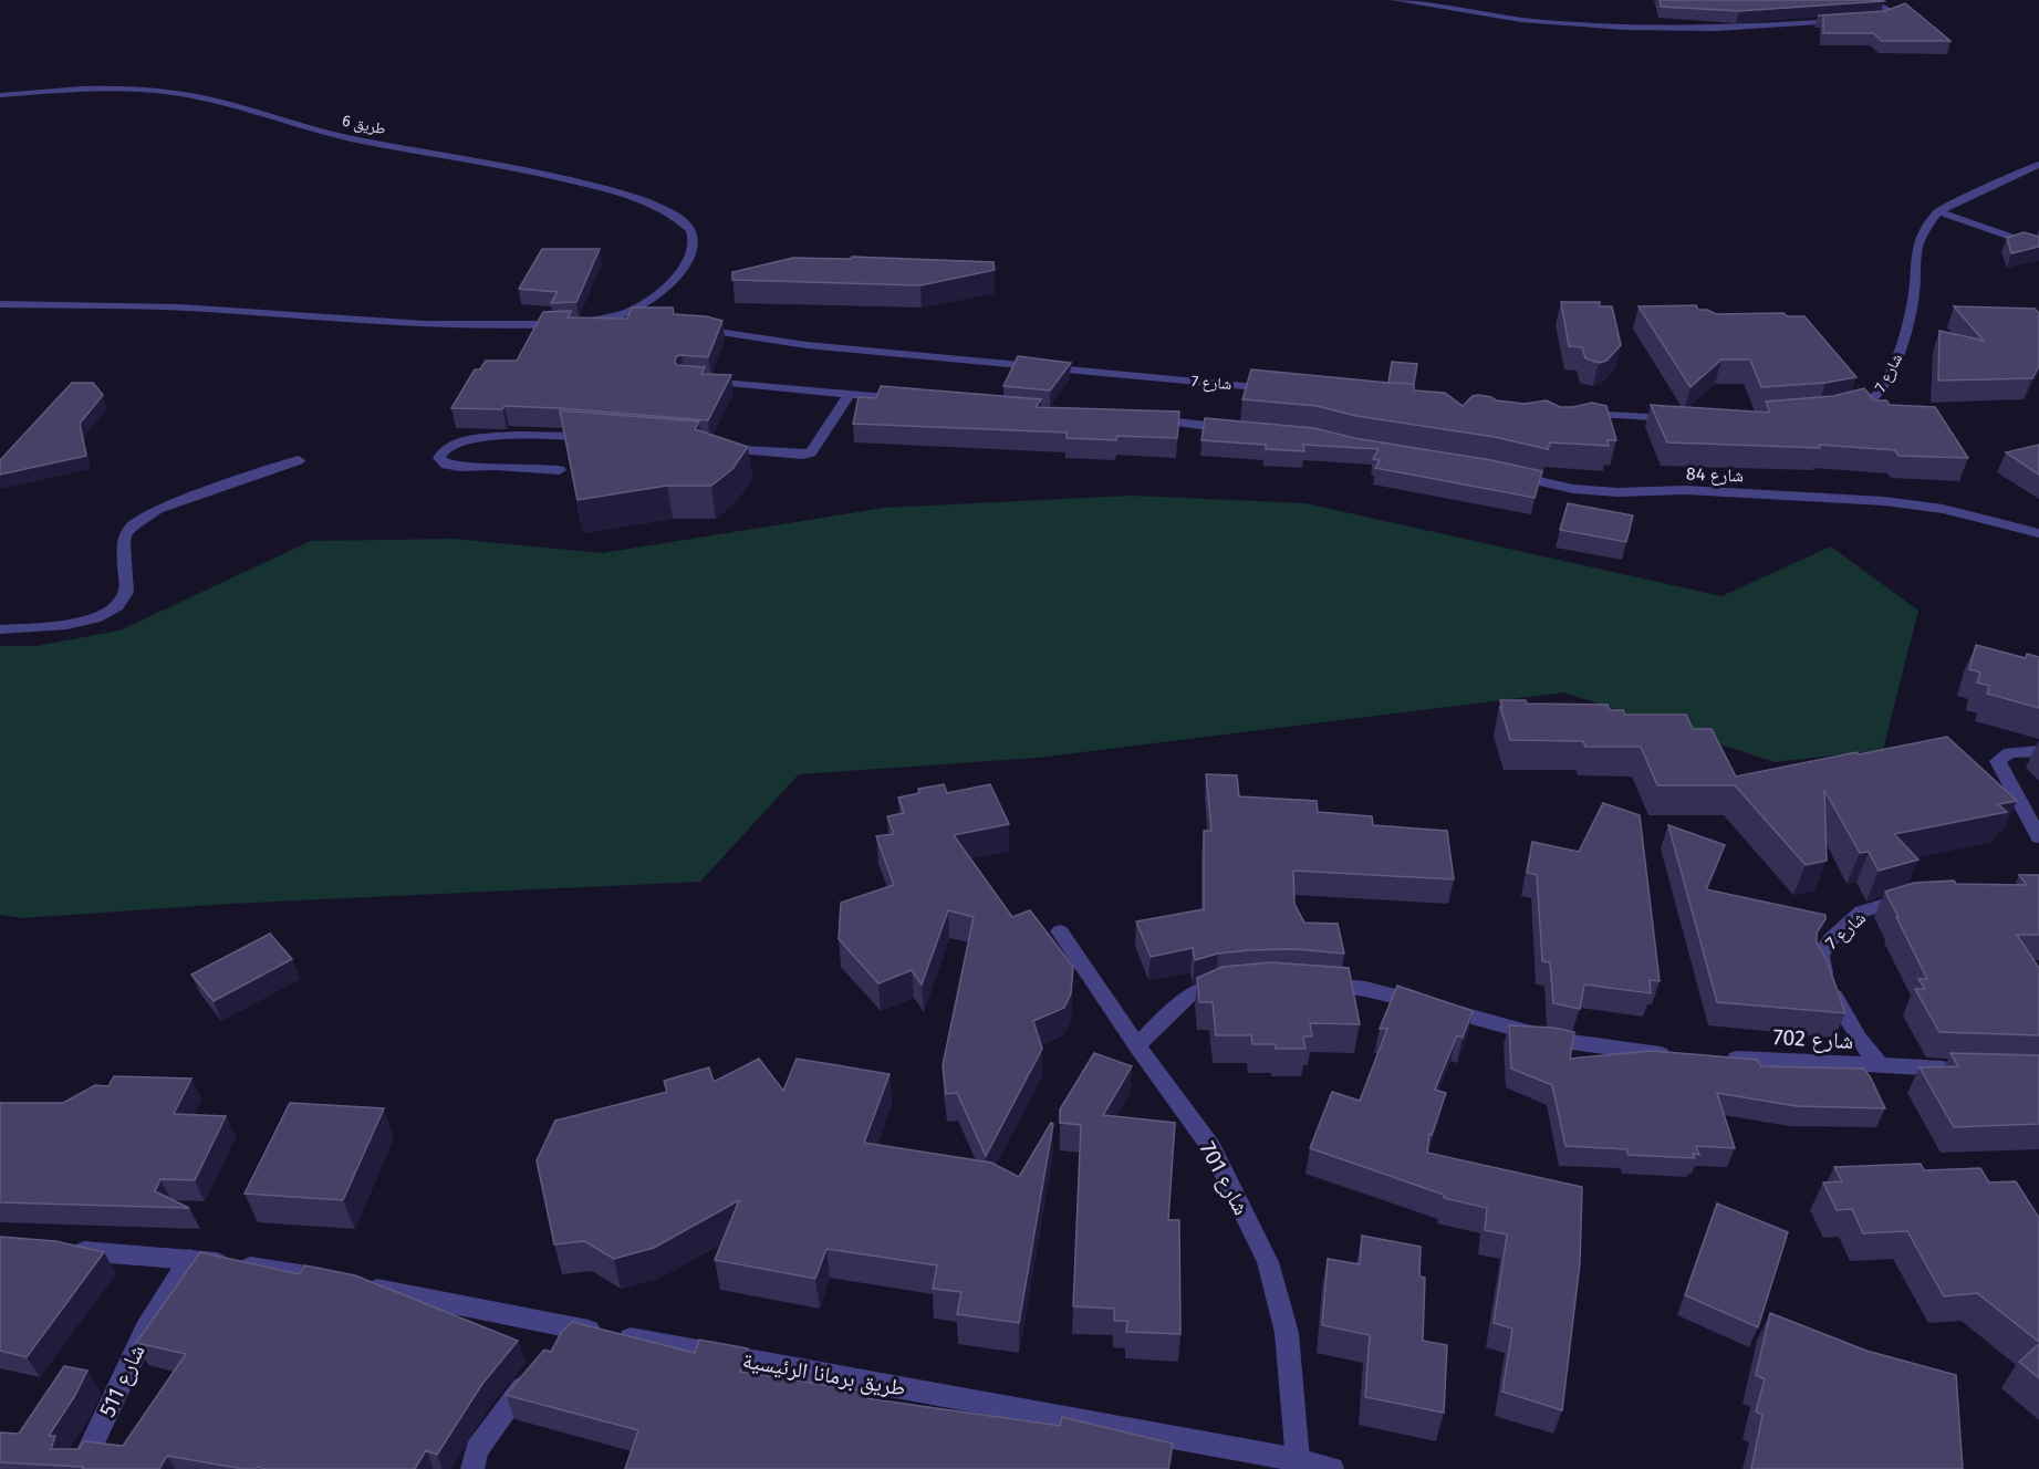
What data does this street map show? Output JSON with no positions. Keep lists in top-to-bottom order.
{
  "streets": {
    "street": [
      "طريق 6",
      "شارع 7",
      "شارع 84",
      "شارع 702",
      "شارع 701",
      "طريق برمانا الرئيسية",
      "شارع 511"
    ]
  },
  "crossings": [
    ["شارع 7", "شارع 702"],
    ["شارع 701", "طريق برمانا الرئيسية"],
    ["طريق برمانا الرئيسية", "شارع 511"]
  ]
}
